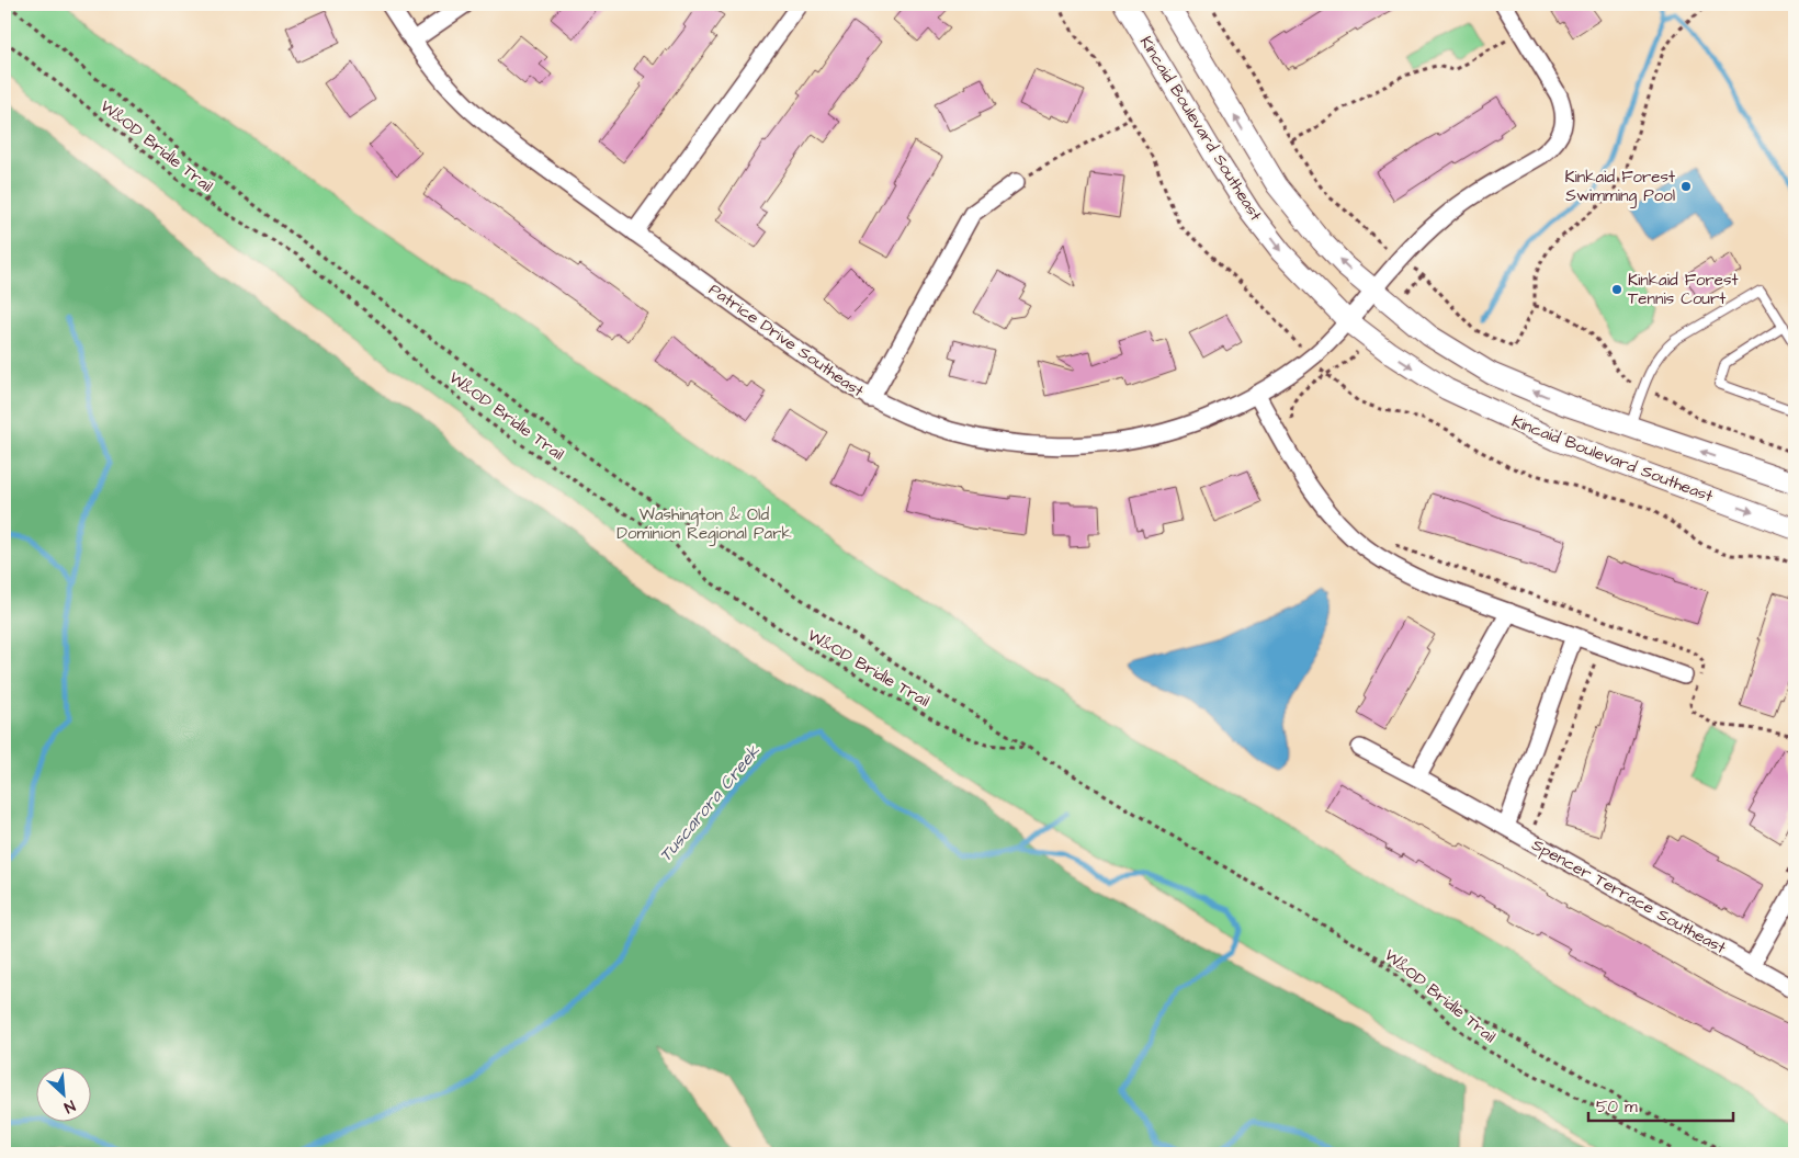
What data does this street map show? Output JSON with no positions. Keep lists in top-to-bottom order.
{
  "streets": {
    "street": ["Kincaid Boulevard Southeast", "Patrice Drive Southeast", "Spencer Terrace Southeast"],
    "path": ["W&OD Bridle Trail"]
  },
  "crossings": [
    ["Kincaid Boulevard Southeast", "Patrice Drive Southeast"]
  ],
  "water": ["Tuscarora Creek"],
  "parks": ["Washington & Old Dominion Regional Park"],
  "places": ["Kinkaid Forest Swimming Pool", "Kinkaid Forest Tennis Court"],
  "scale_bar": "50 m",
  "north": "bottom right"
}
